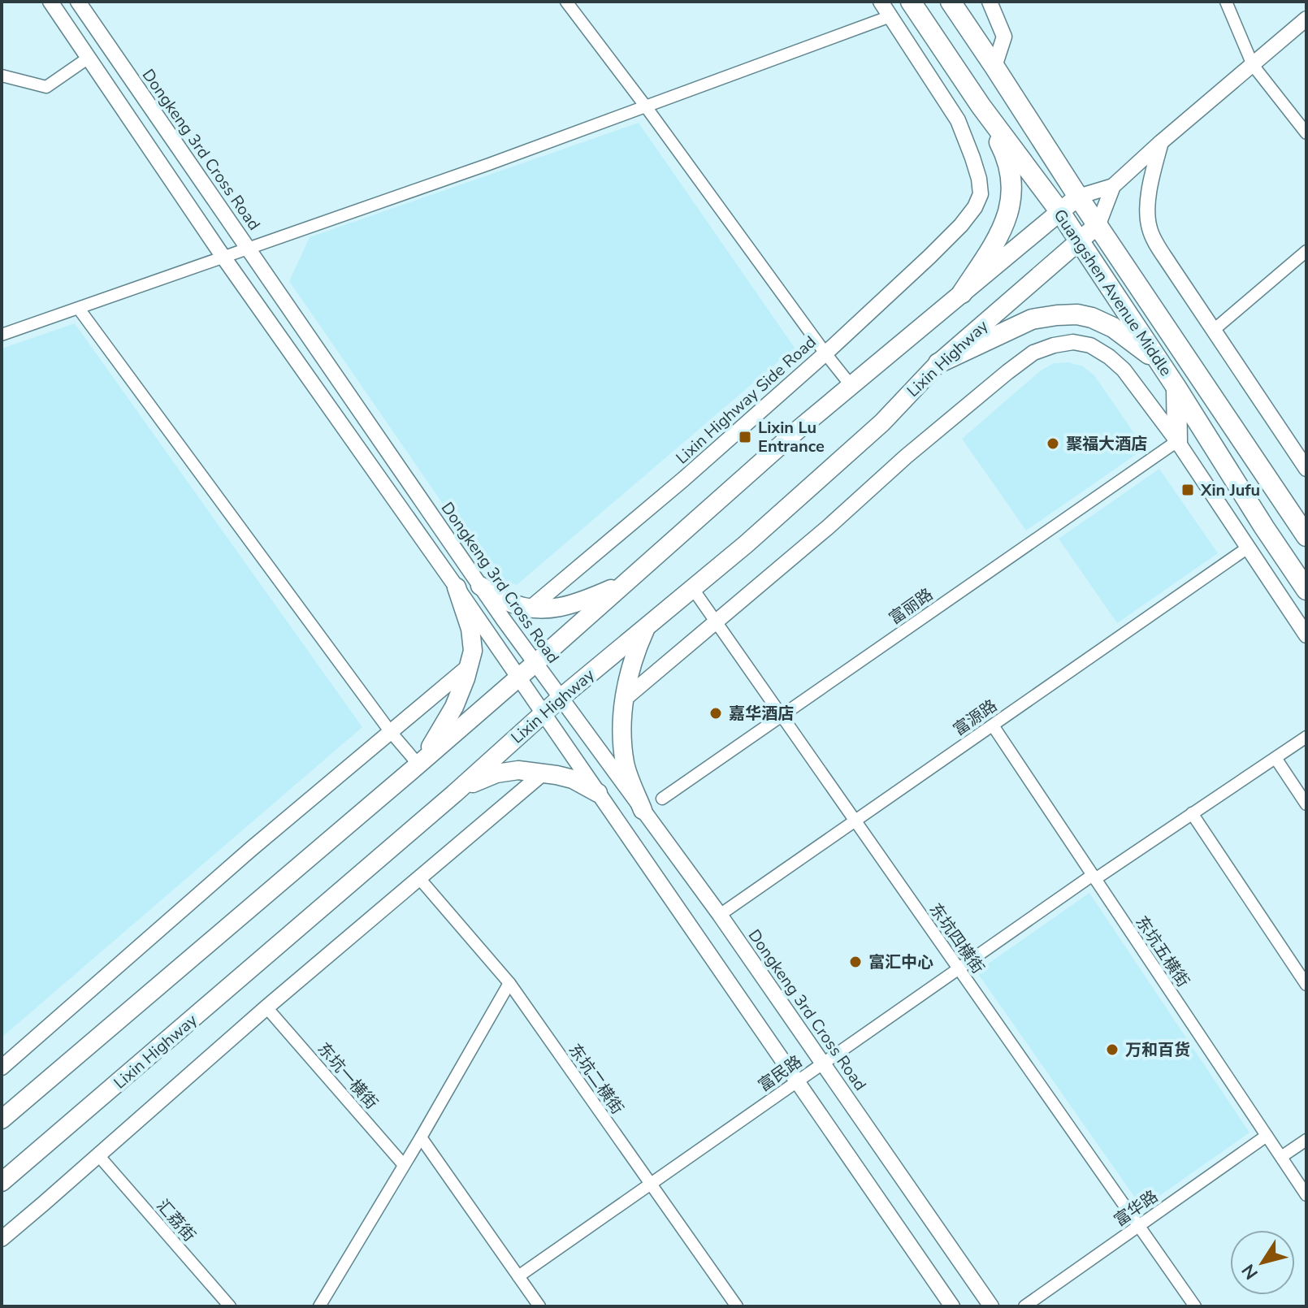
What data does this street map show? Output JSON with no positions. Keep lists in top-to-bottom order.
{
  "streets": {
    "highway": ["Guangshen Avenue Middle"],
    "main road": ["Lixin Highway"],
    "street": [
      "Dongkeng 3rd Cross Road",
      "Lixin Highway Side Road",
      "富丽路",
      "富源路",
      "东坑四横街",
      "东坑五横街",
      "富民路",
      "东坑一横街",
      "东坑二横街",
      "富华路",
      "汇荔街"
    ]
  },
  "crossings": [
    ["Dongkeng 3rd Cross Road", "Lixin Highway"],
    ["Dongkeng 3rd Cross Road", "富源路"],
    ["Dongkeng 3rd Cross Road", "富民路"],
    ["Guangshen Avenue Middle", "Lixin Highway"],
    ["Lixin Highway", "东坑四横街"],
    ["富丽路", "东坑四横街"],
    ["富源路", "东坑四横街"],
    ["富源路", "东坑五横街"],
    ["东坑四横街", "富民路"],
    ["东坑四横街", "富华路"],
    ["东坑五横街", "富民路"],
    ["东坑五横街", "富华路"],
    ["富民路", "东坑二横街"]
  ],
  "places": {
    "transit": ["Lixin Lu Entrance", "Xin Jufu"],
    "other": [
      "聚福大酒店",
      "嘉华酒店",
      "富汇中心",
      "万和百货"
    ]
  },
  "north": "bottom left"
}
